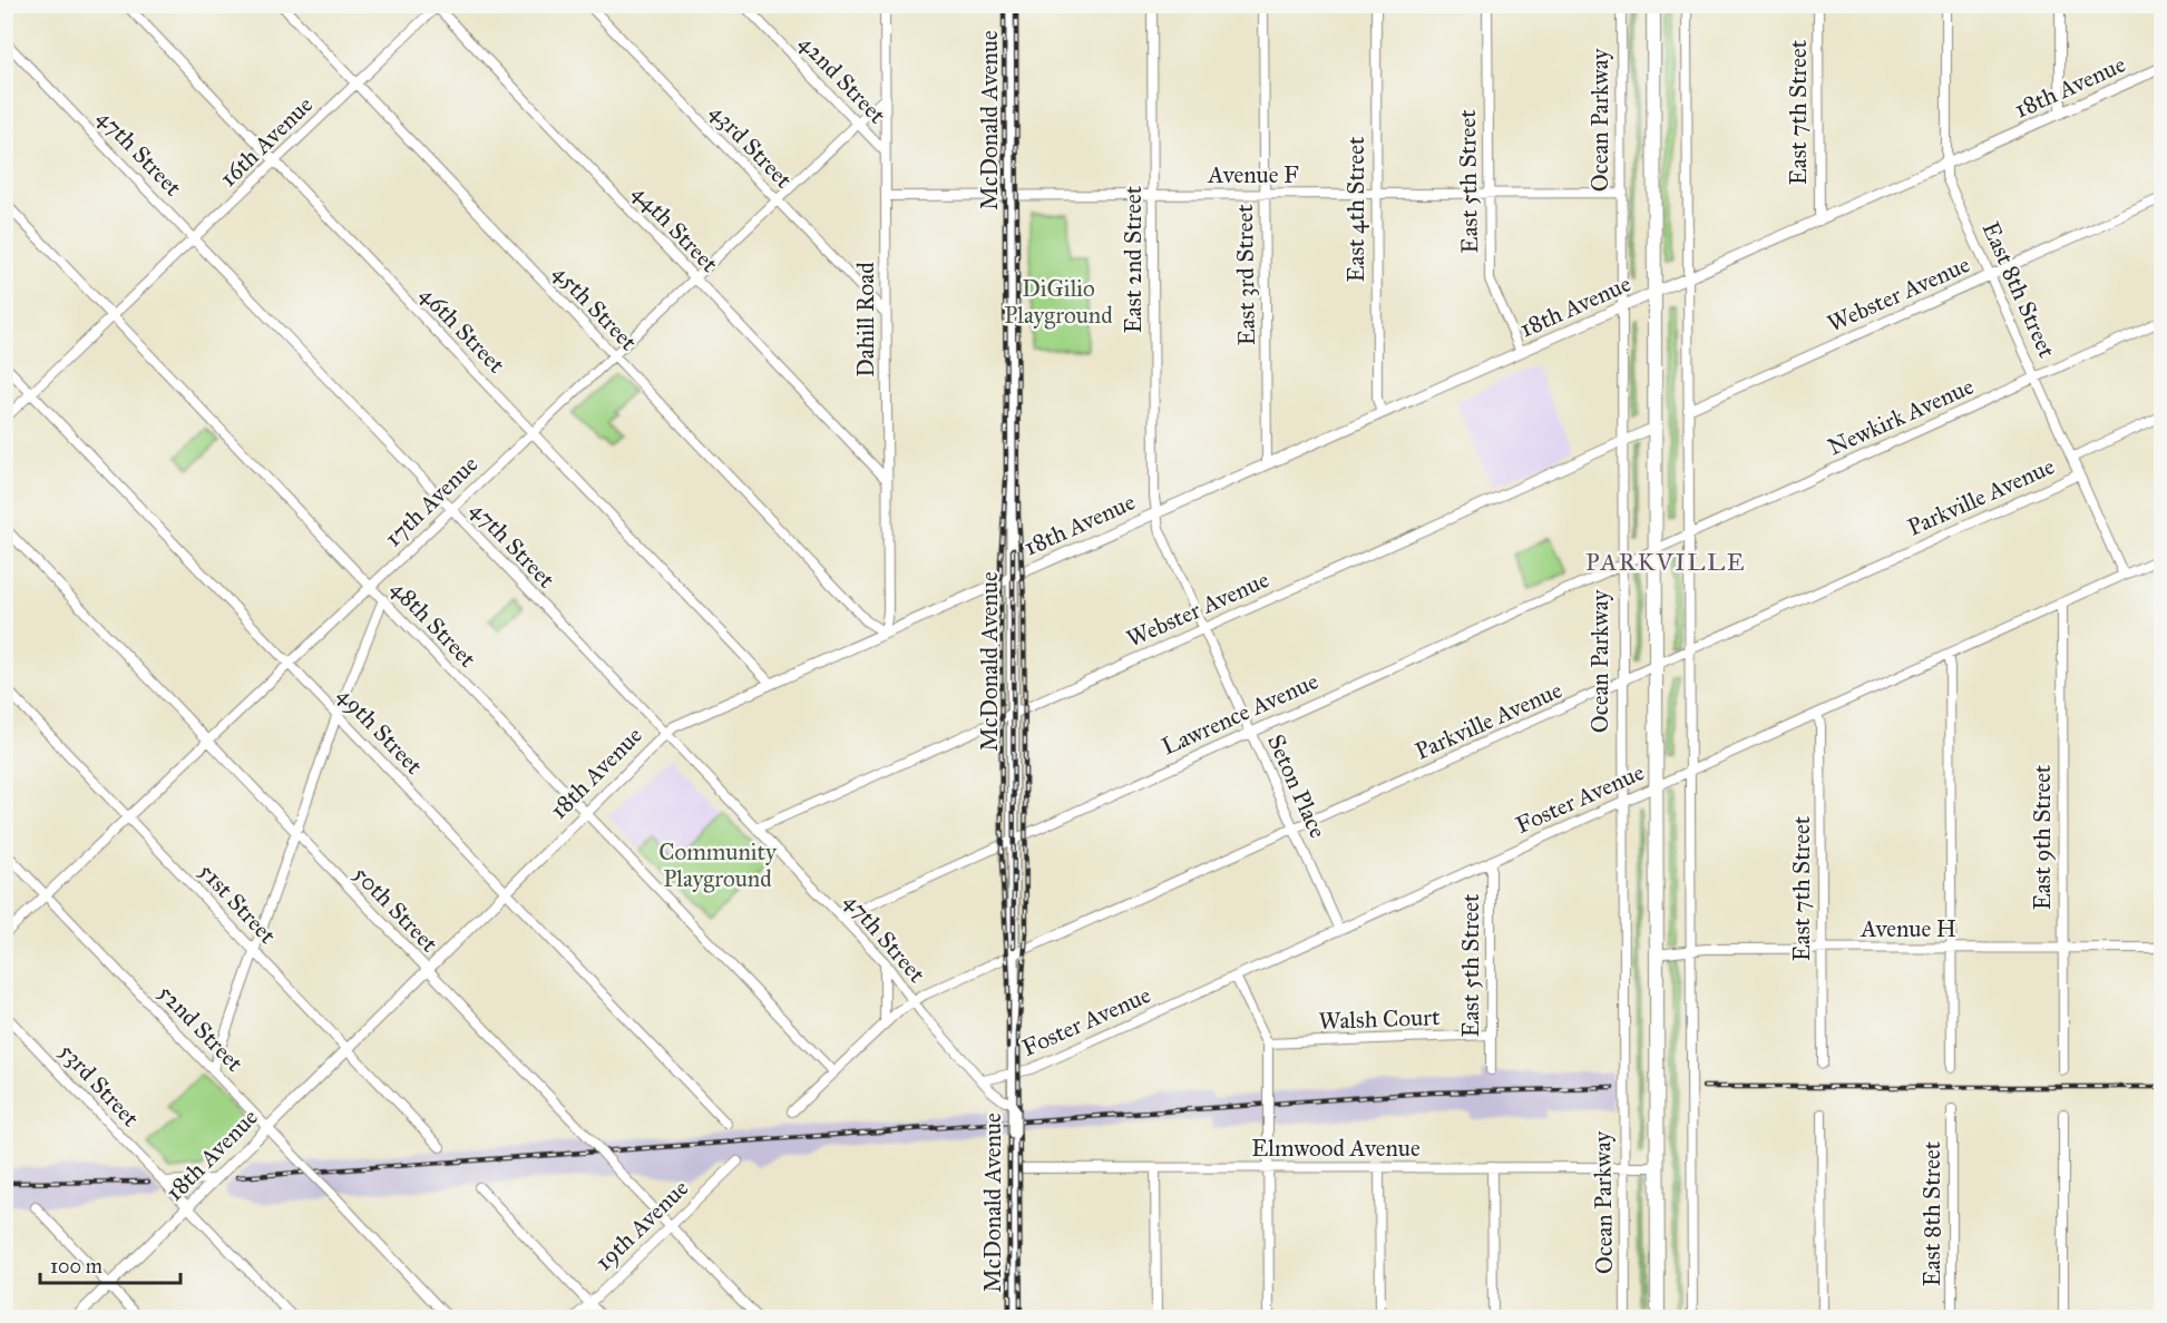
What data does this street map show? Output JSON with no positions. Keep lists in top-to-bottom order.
{
  "streets": {
    "main road": ["McDonald Avenue"],
    "street": [
      "42nd Street",
      "18th Avenue",
      "East 7th Street",
      "Ocean Parkway",
      "16th Avenue",
      "43rd Street",
      "47th Street",
      "Avenue F",
      "East 5th Street",
      "East 4th Street",
      "44th Street",
      "East 2nd Street",
      "East 3rd Street",
      "East 8th Street",
      "Webster Avenue",
      "45th Street",
      "Dahill Road",
      "46th Street",
      "Newkirk Avenue",
      "Parkville Avenue",
      "17th Avenue",
      "48th Street",
      "Lawrence Avenue",
      "49th Street",
      "Seton Place",
      "Foster Avenue",
      "East 9th Street",
      "51st Street",
      "50th Street",
      "Avenue H",
      "Walsh Court",
      "52nd Street",
      "53rd Street",
      "Elmwood Avenue",
      "19th Avenue"
    ]
  },
  "crossings": [
    ["42nd Street", "Dahill Road"],
    ["42nd Street", "17th Avenue"],
    ["18th Avenue", "East 7th Street"],
    ["18th Avenue", "McDonald Avenue"],
    ["18th Avenue", "Ocean Parkway"],
    ["18th Avenue", "47th Street"],
    ["18th Avenue", "East 5th Street"],
    ["18th Avenue", "East 4th Street"],
    ["18th Avenue", "East 2nd Street"],
    ["18th Avenue", "East 3rd Street"],
    ["18th Avenue", "East 8th Street"],
    ["18th Avenue", "45th Street"],
    ["18th Avenue", "Dahill Road"],
    ["18th Avenue", "46th Street"],
    ["18th Avenue", "48th Street"],
    ["18th Avenue", "49th Street"],
    ["18th Avenue", "Seton Place"],
    ["18th Avenue", "51st Street"],
    ["18th Avenue", "50th Street"],
    ["18th Avenue", "52nd Street"],
    ["18th Avenue", "53rd Street"],
    ["East 7th Street", "Foster Avenue"],
    ["East 7th Street", "Avenue H"],
    ["McDonald Avenue", "47th Street"],
    ["McDonald Avenue", "Avenue F"],
    ["McDonald Avenue", "Webster Avenue"],
    ["McDonald Avenue", "Parkville Avenue"],
    ["McDonald Avenue", "Lawrence Avenue"],
    ["McDonald Avenue", "Foster Avenue"],
    ["McDonald Avenue", "Elmwood Avenue"],
    ["Ocean Parkway", "Avenue F"],
    ["Ocean Parkway", "Webster Avenue"],
    ["Ocean Parkway", "Parkville Avenue"],
    ["Ocean Parkway", "Lawrence Avenue"],
    ["Ocean Parkway", "Foster Avenue"],
    ["Ocean Parkway", "Elmwood Avenue"],
    ["16th Avenue", "47th Street"],
    ["16th Avenue", "44th Street"],
    ["16th Avenue", "45th Street"],
    ["16th Avenue", "46th Street"],
    ["16th Avenue", "48th Street"],
    ["16th Avenue", "49th Street"],
    ["43rd Street", "Dahill Road"],
    ["43rd Street", "17th Avenue"],
    ["47th Street", "Webster Avenue"],
    ["47th Street", "Parkville Avenue"],
    ["47th Street", "17th Avenue"],
    ["47th Street", "Lawrence Avenue"],
    ["Avenue F", "East 5th Street"],
    ["Avenue F", "East 4th Street"],
    ["Avenue F", "East 2nd Street"],
    ["Avenue F", "East 3rd Street"],
    ["Avenue F", "Dahill Road"],
    ["East 5th Street", "Foster Avenue"],
    ["East 5th Street", "Walsh Court"],
    ["44th Street", "Dahill Road"],
    ["44th Street", "17th Avenue"],
    ["East 2nd Street", "Seton Place"],
    ["East 8th Street", "Webster Avenue"],
    ["East 8th Street", "Newkirk Avenue"],
    ["East 8th Street", "Parkville Avenue"],
    ["East 8th Street", "Foster Avenue"],
    ["Webster Avenue", "Seton Place"],
    ["45th Street", "Dahill Road"],
    ["45th Street", "17th Avenue"],
    ["Dahill Road", "17th Avenue"],
    ["46th Street", "17th Avenue"],
    ["Newkirk Avenue", "Lawrence Avenue"],
    ["Parkville Avenue", "Seton Place"],
    ["17th Avenue", "48th Street"],
    ["17th Avenue", "49th Street"],
    ["17th Avenue", "51st Street"],
    ["17th Avenue", "50th Street"],
    ["17th Avenue", "52nd Street"],
    ["Lawrence Avenue", "Seton Place"],
    ["Seton Place", "Foster Avenue"],
    ["Foster Avenue", "East 9th Street"],
    ["East 9th Street", "Avenue H"],
    ["50th Street", "19th Avenue"]
  ],
  "districts": ["PARKVILLE"],
  "parks": ["DiGilio Playground", "Community Playground"],
  "scale_bar": "100 m"
}
